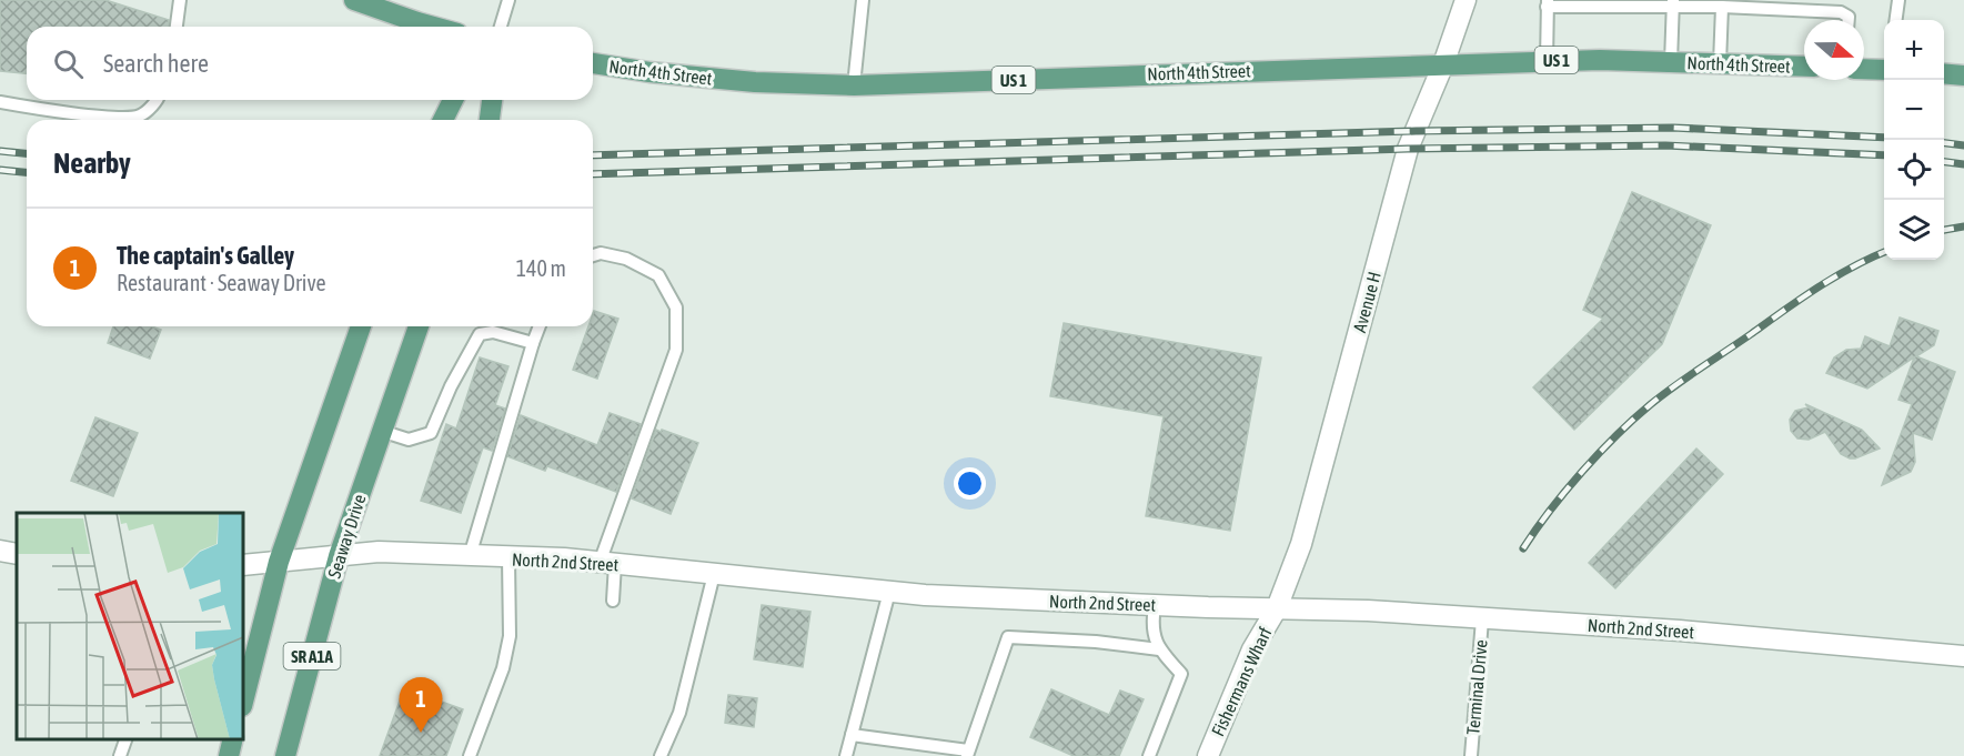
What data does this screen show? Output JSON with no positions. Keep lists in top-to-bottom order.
{
  "streets": {
    "main road": [
      "US 1",
      "North 4th Street",
      "Seaway Drive",
      "SR A1A"
    ],
    "street": ["Avenue H", "North 2nd Street", "Fishermans Wharf"],
    "lane": ["Terminal Drive"]
  },
  "crossings": [
    ["North 4th Street", "Avenue H"],
    ["Avenue H", "North 2nd Street"],
    ["Avenue H", "Fishermans Wharf"],
    ["Seaway Drive", "North 2nd Street"],
    ["North 2nd Street", "SR A1A"],
    ["North 2nd Street", "Fishermans Wharf"],
    ["North 2nd Street", "Terminal Drive"]
  ],
  "north": "right",
  "page": {
    "map_buttons": ["+", "−"],
    "search": "Search here",
    "heading": "Nearby",
    "list": [
      {
        "mark": "1",
        "name": "The captain's Galley",
        "note": "Restaurant · Seaway Drive",
        "value": "140 m"
      }
    ],
    "pins": "1"
  }
}
